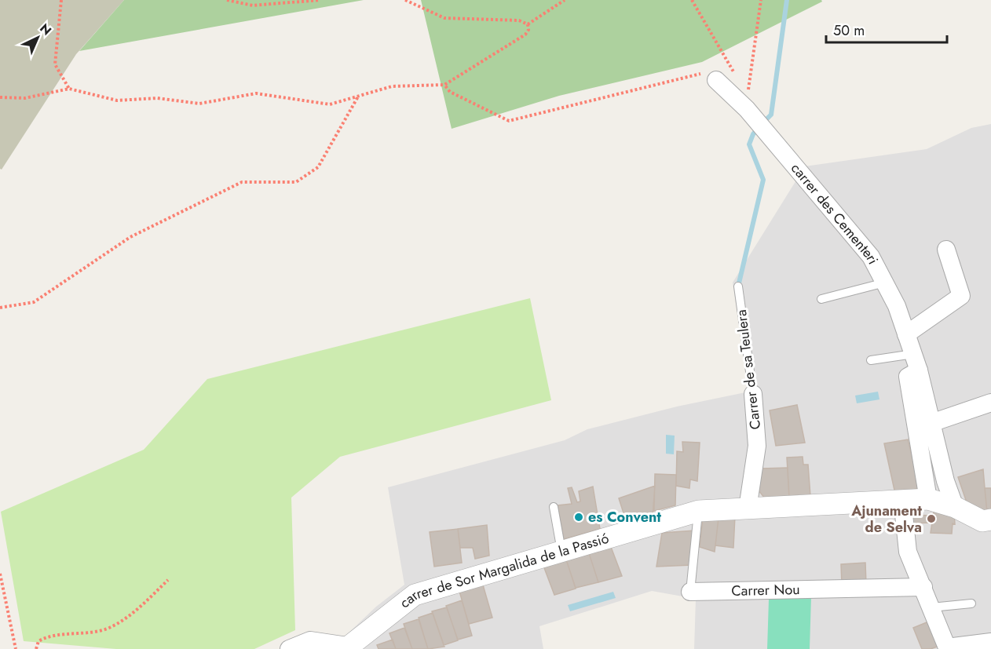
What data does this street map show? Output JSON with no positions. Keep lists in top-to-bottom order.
{
  "streets": {
    "street": [
      "carrer des Cementeri",
      "Carrer de sa Teulera",
      "carrer de Sor Margalida de la Passió",
      "Carrer Nou"
    ]
  },
  "crossings": [
    ["carrer des Cementeri", "carrer de Sor Margalida de la Passió"],
    ["Carrer de sa Teulera", "carrer de Sor Margalida de la Passió"],
    ["carrer de Sor Margalida de la Passió", "Carrer Nou"]
  ],
  "places": ["es Convent", "Ajunament de Selva"],
  "scale_bar": "50 m",
  "north": "top right"
}
